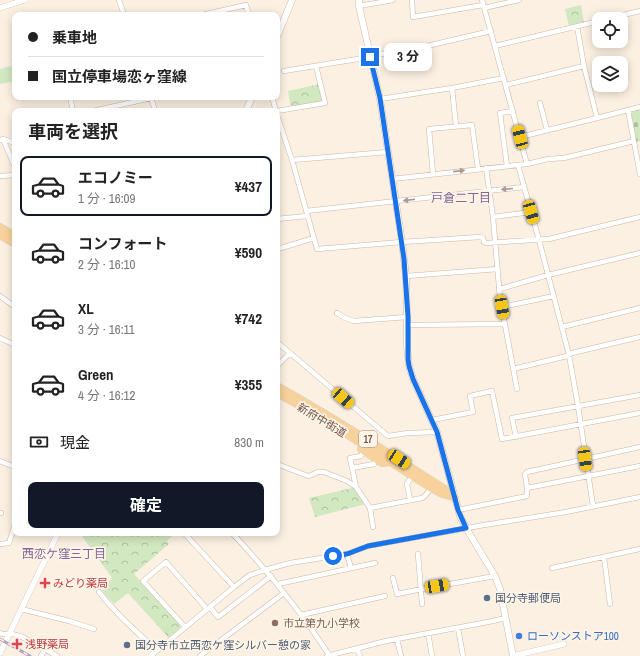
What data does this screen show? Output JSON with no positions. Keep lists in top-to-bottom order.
{
  "streets": {
    "main road": ["新府中街道", "17"]
  },
  "districts": ["戸倉二丁目", "西恋ケ窪三丁目"],
  "places": {
    "health": ["みどり薬局", "浅野薬局"],
    "other": [
      "国分寺郵便局",
      "市立第九小学校",
      "ローソンストア100",
      "国分寺市立西恋ケ窪シルバー憩の家"
    ]
  },
  "page": {
    "banner": ["乗車地", "国立停車場恋ヶ窪線"],
    "bubble": "3 分",
    "heading": "車両を選択",
    "list": [
      {
        "name": "エコノミー",
        "note": "1 分 · 16:09",
        "value": "¥437"
      },
      {
        "name": "コンフォート",
        "note": "2 分 · 16:10",
        "value": "¥590"
      },
      {
        "name": "XL",
        "note": "3 分 · 16:11",
        "value": "¥742"
      },
      {
        "name": "Green",
        "note": "4 分 · 16:12",
        "value": "¥355"
      }
    ],
    "pay": ["現金", "830 m"],
    "buttons": "確定"
  }
}
